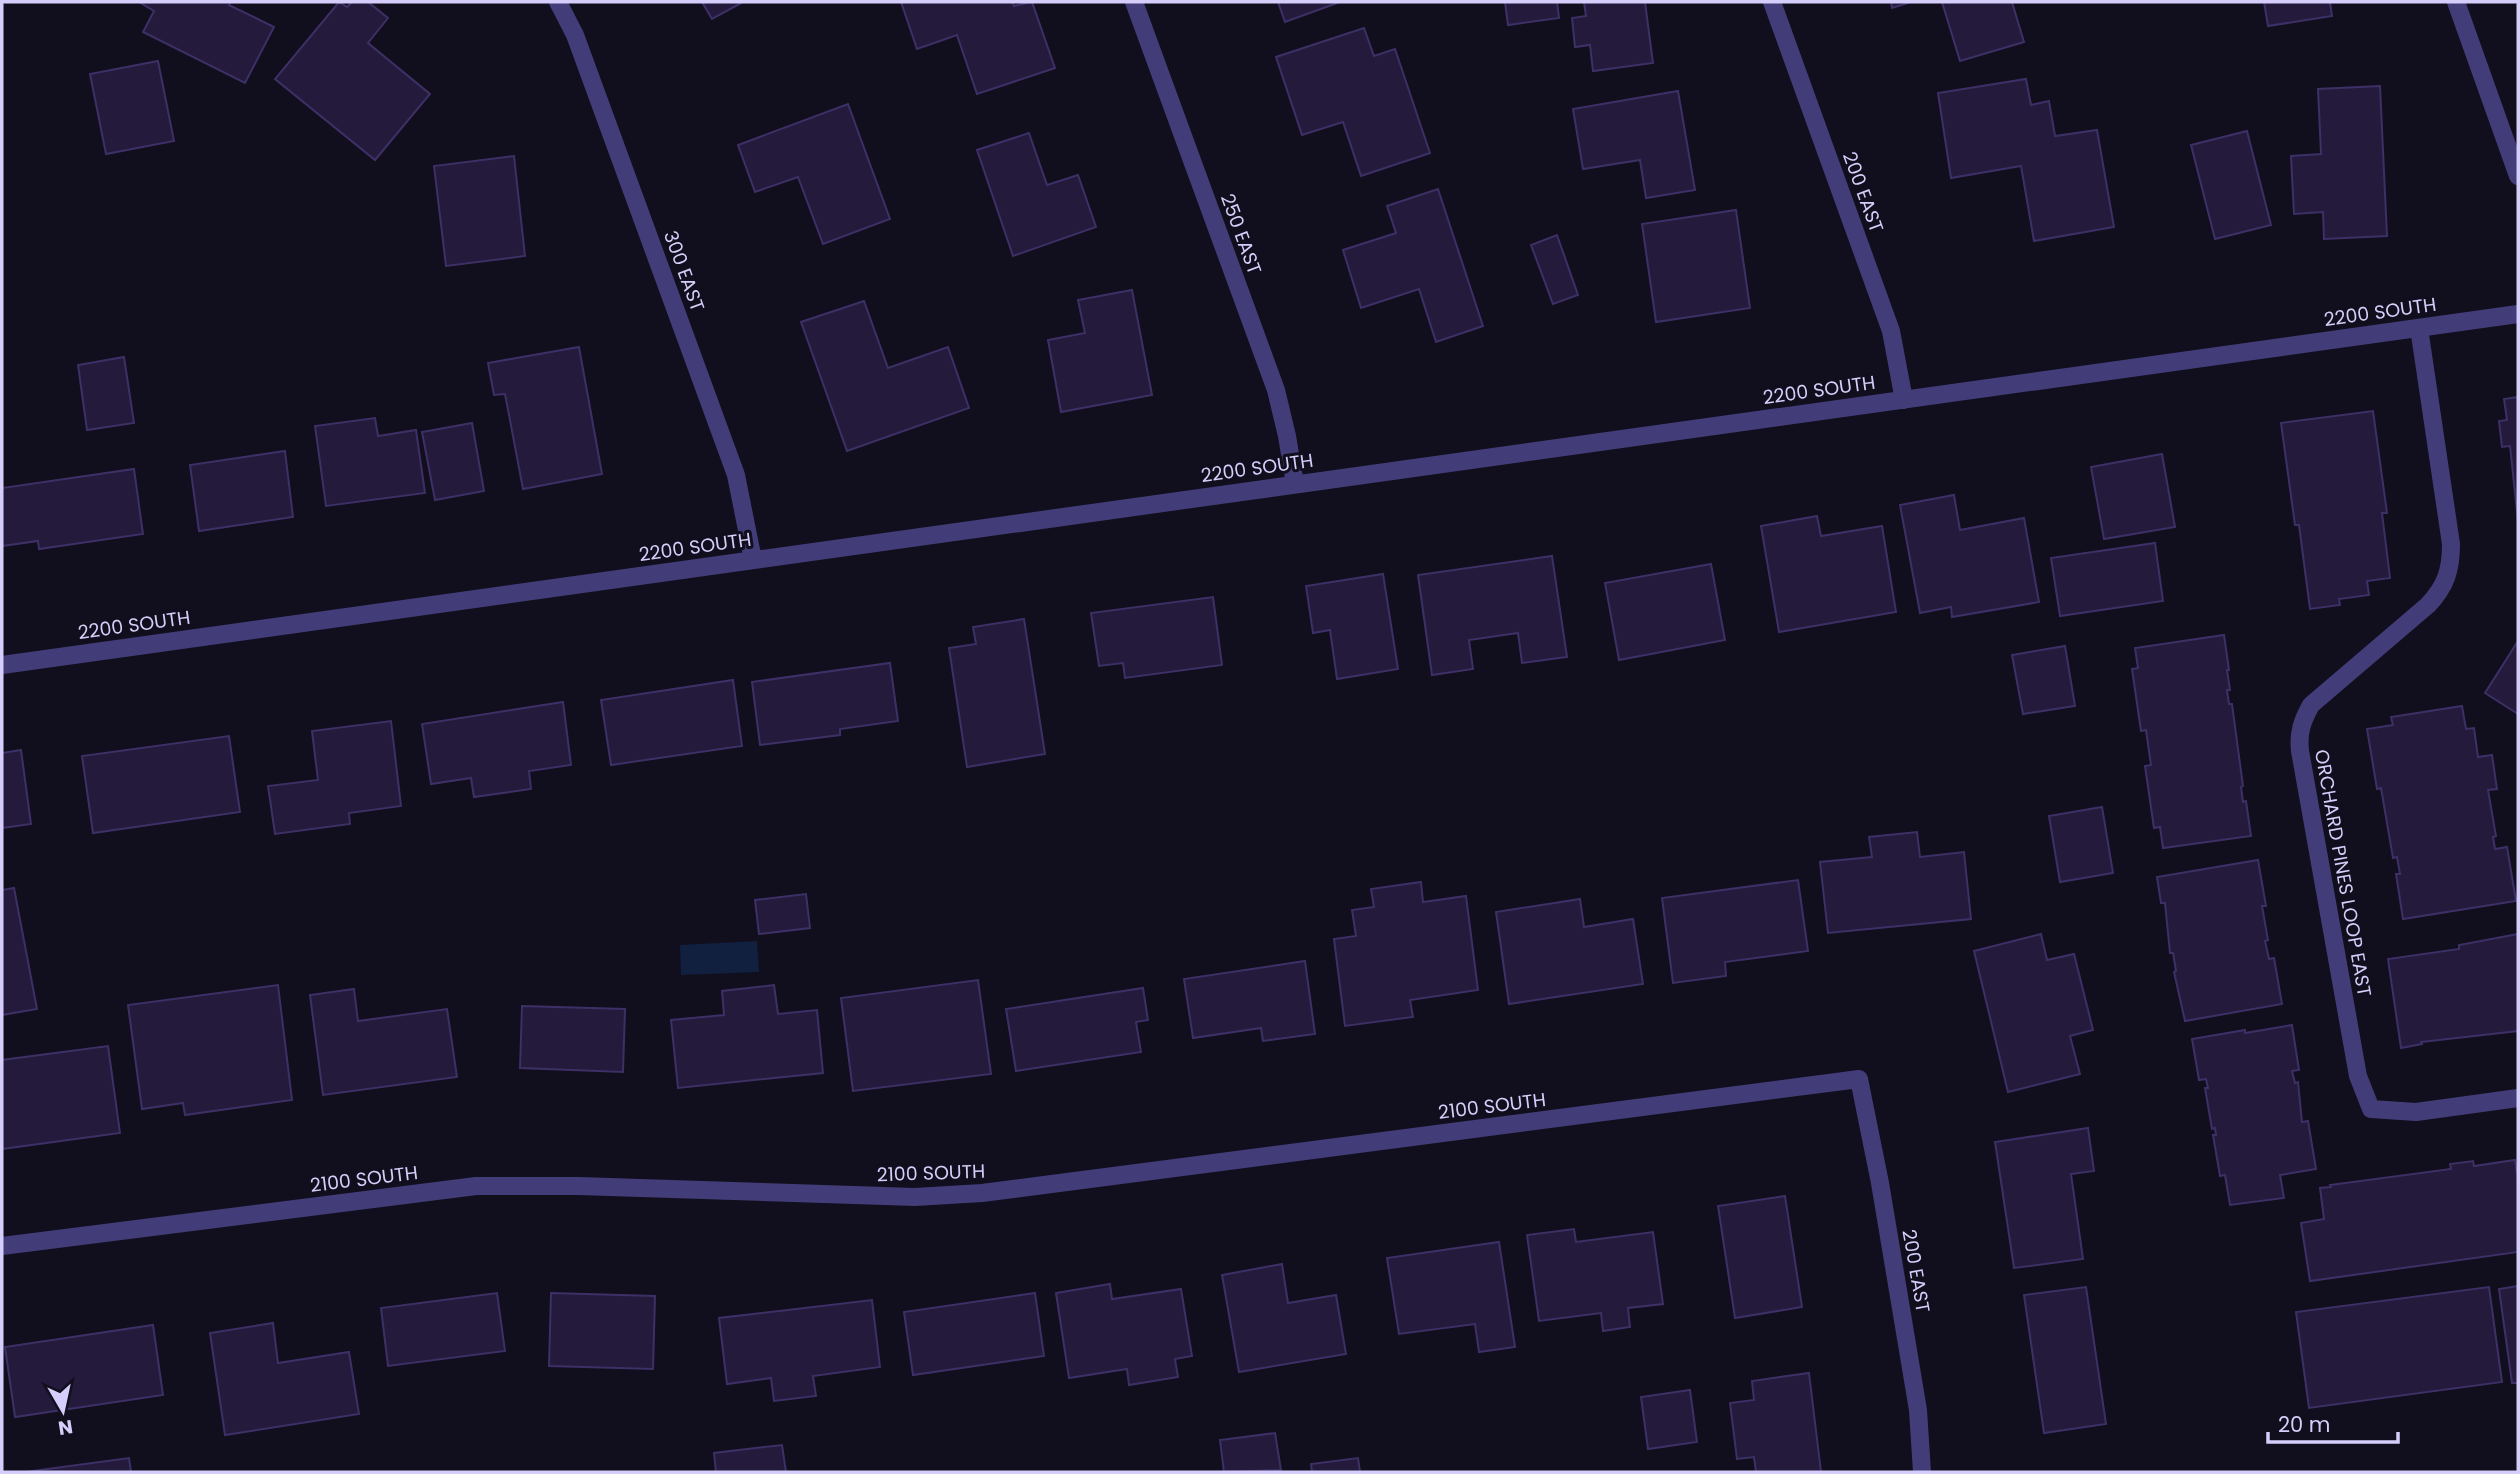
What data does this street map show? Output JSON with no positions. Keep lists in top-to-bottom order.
{
  "streets": {
    "street": [
      "200 EAST",
      "250 EAST",
      "300 EAST",
      "2200 SOUTH",
      "ORCHARD PINES LOOP EAST",
      "2100 SOUTH"
    ]
  },
  "crossings": [
    ["200 EAST", "2200 SOUTH"],
    ["200 EAST", "2100 SOUTH"],
    ["250 EAST", "2200 SOUTH"],
    ["300 EAST", "2200 SOUTH"],
    ["2200 SOUTH", "ORCHARD PINES LOOP EAST"]
  ],
  "scale_bar": "20 m",
  "north": "bottom"
}
